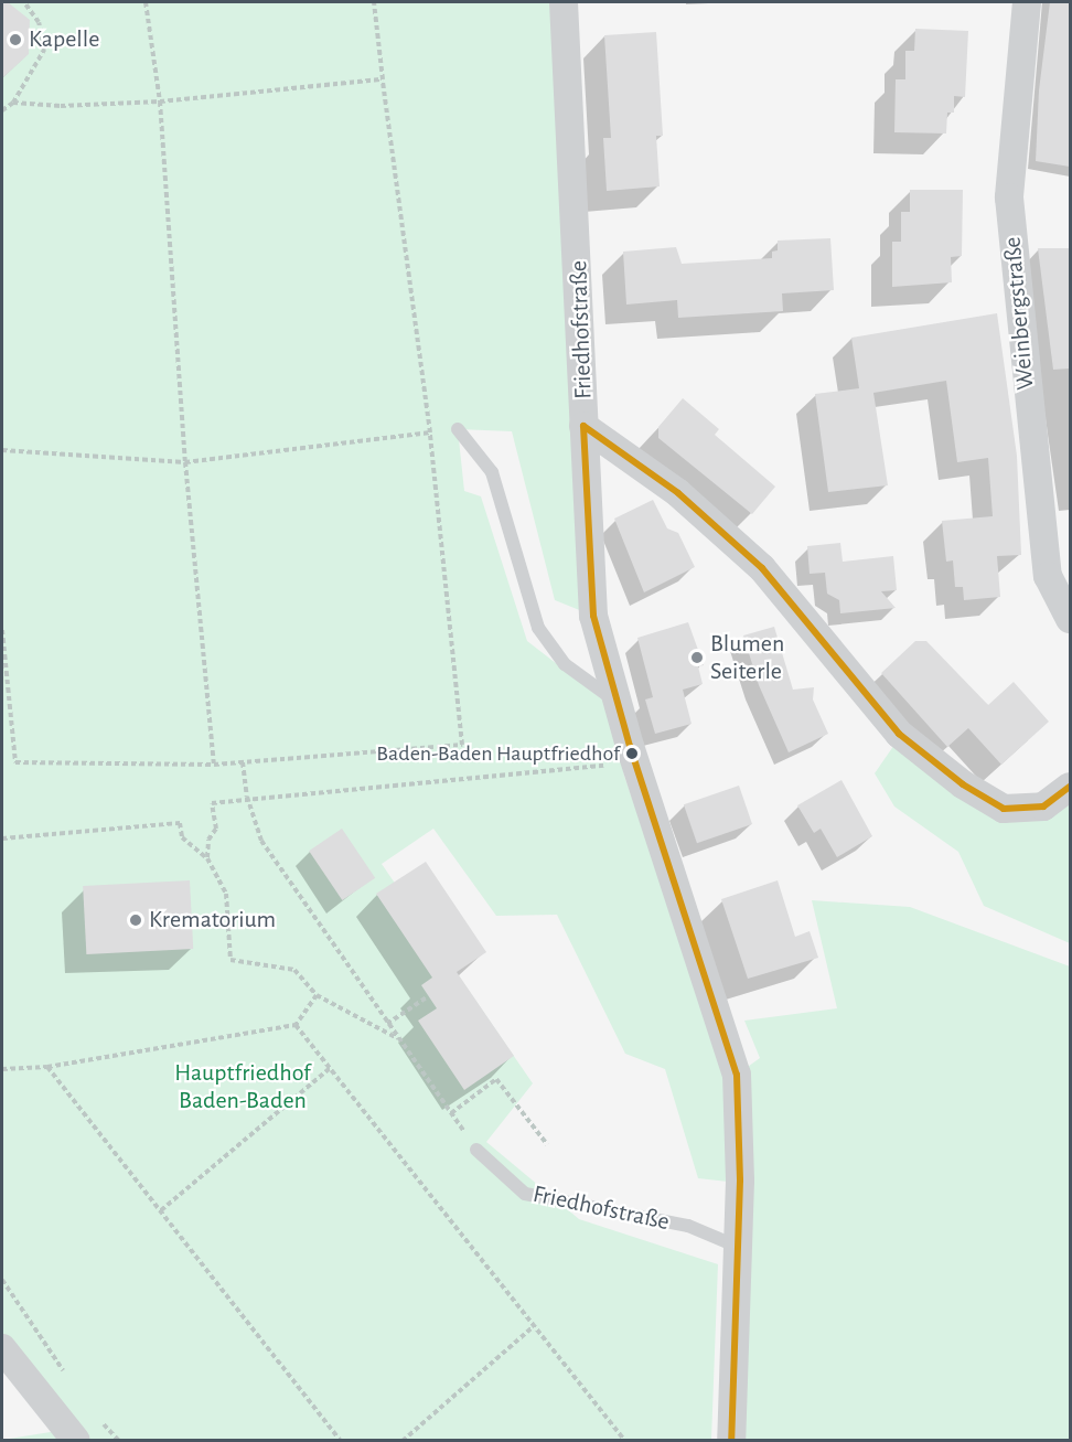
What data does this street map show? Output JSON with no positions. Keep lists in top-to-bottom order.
{
  "streets": {
    "street": ["Weinbergstraße", "Friedhofstraße"]
  },
  "parks": ["Hauptfriedhof Baden-Baden"],
  "places": [
    "Kapelle",
    "Blumen Seiterle",
    "Baden-Baden Hauptfriedhof",
    "Krematorium"
  ]
}
